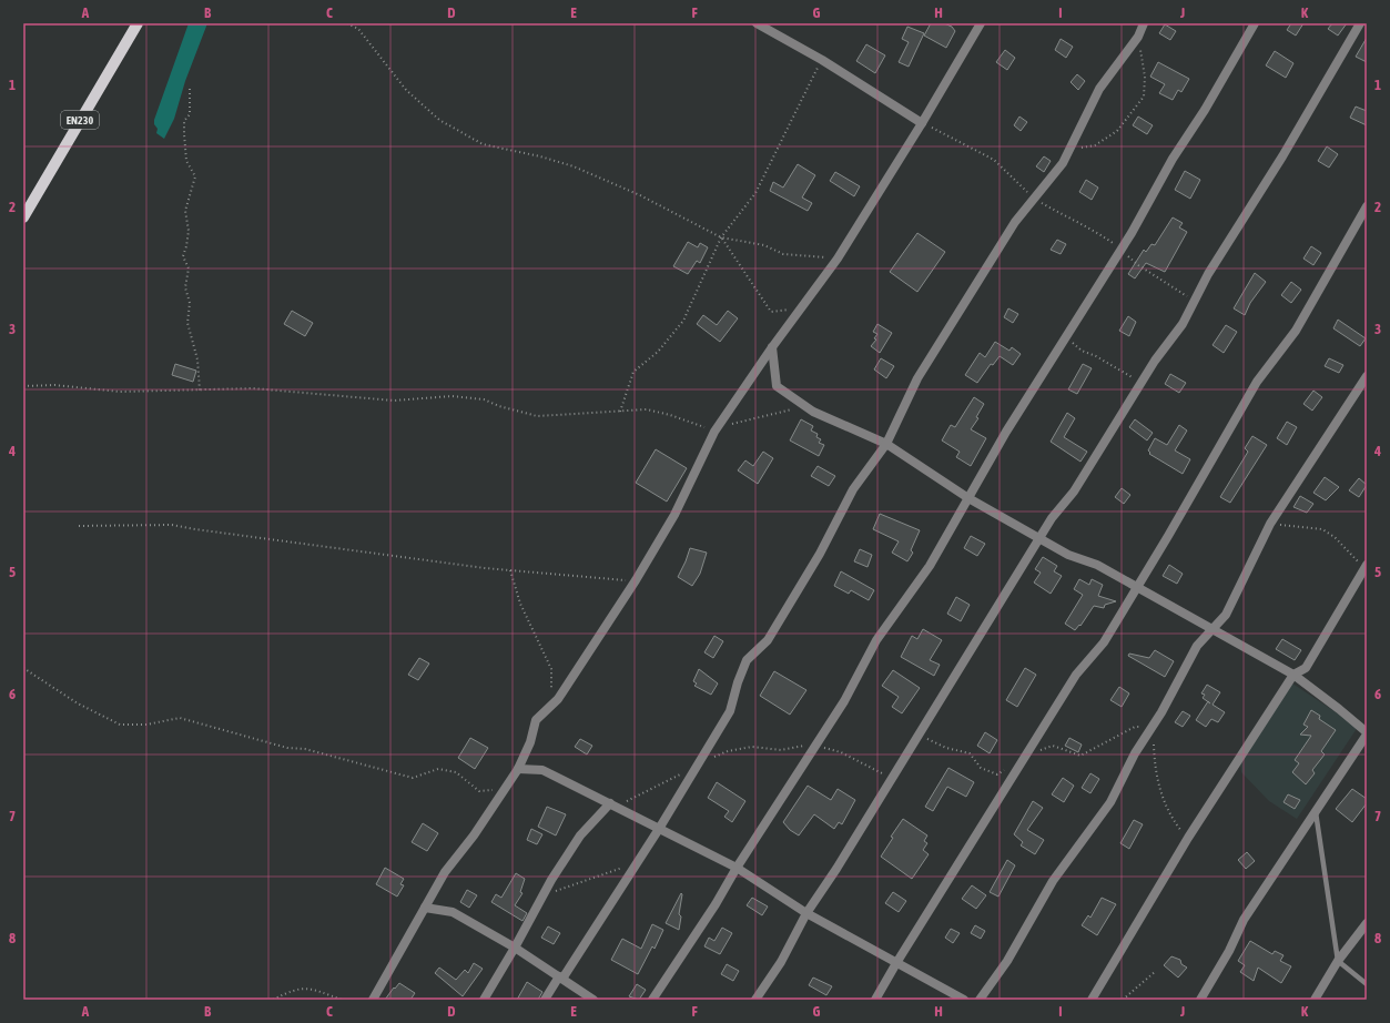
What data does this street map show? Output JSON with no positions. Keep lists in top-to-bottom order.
{
  "streets": {
    "main road": ["EN230"]
  },
  "grid": {
    "columns": [
      "A",
      "B",
      "C",
      "D",
      "E",
      "F",
      "G",
      "H",
      "I",
      "J",
      "K"
    ],
    "rows": [
      "1",
      "2",
      "3",
      "4",
      "5",
      "6",
      "7",
      "8"
    ]
  }
}
